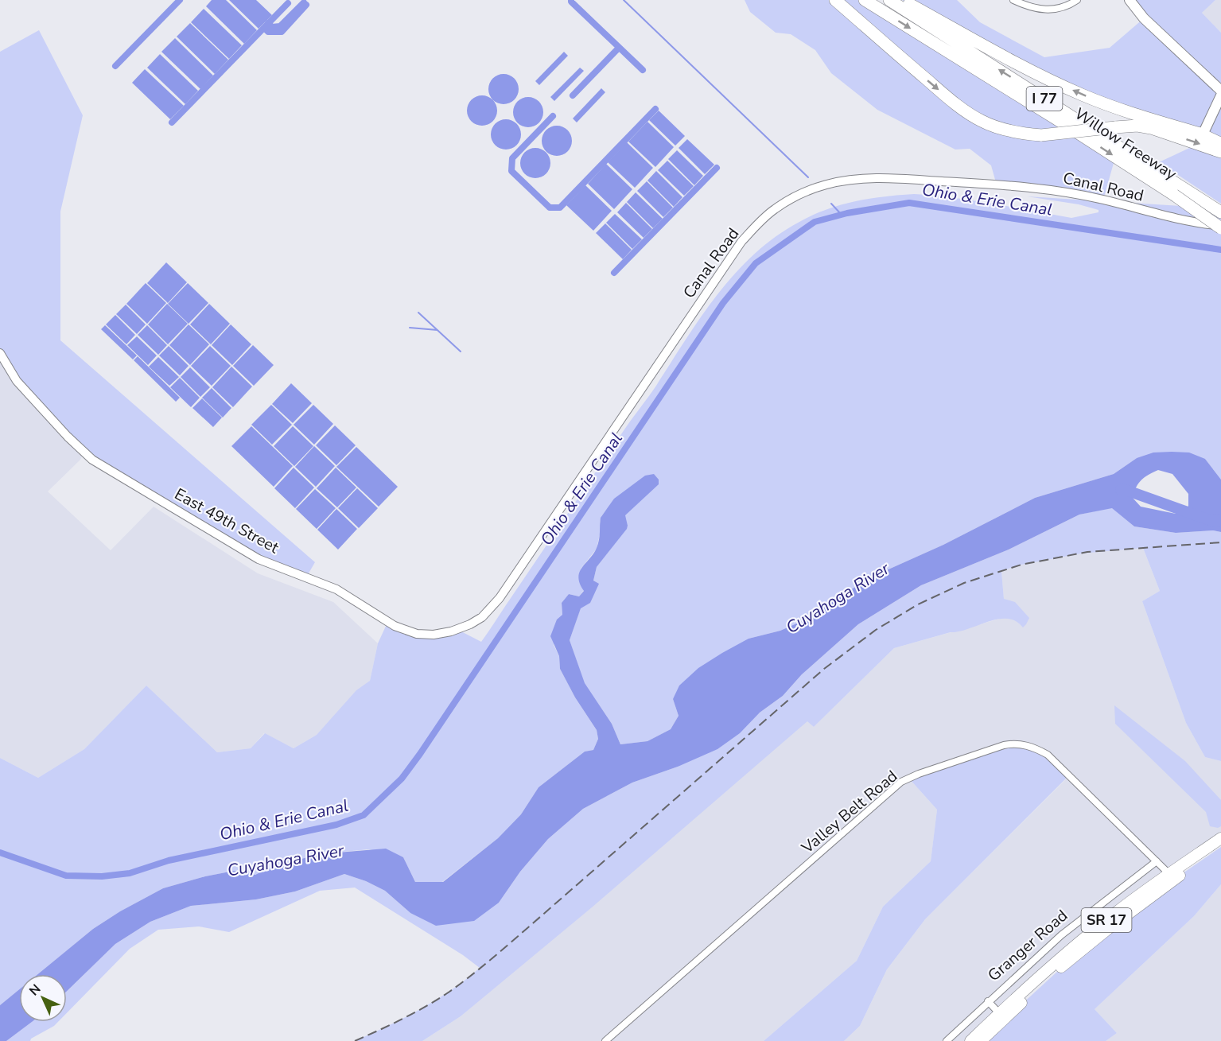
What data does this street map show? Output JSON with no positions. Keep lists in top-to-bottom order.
{
  "streets": {
    "highway": ["I 77", "Willow Freeway"],
    "main road": ["SR 17", "Granger Road"],
    "street": ["Canal Road", "East 49th Street", "Valley Belt Road"]
  },
  "crossings": [
    ["Willow Freeway", "Canal Road"],
    ["Canal Road", "East 49th Street"],
    ["Valley Belt Road", "Granger Road"]
  ],
  "water": ["Ohio & Erie Canal", "Cuyahoga River"],
  "north": "top left"
}
